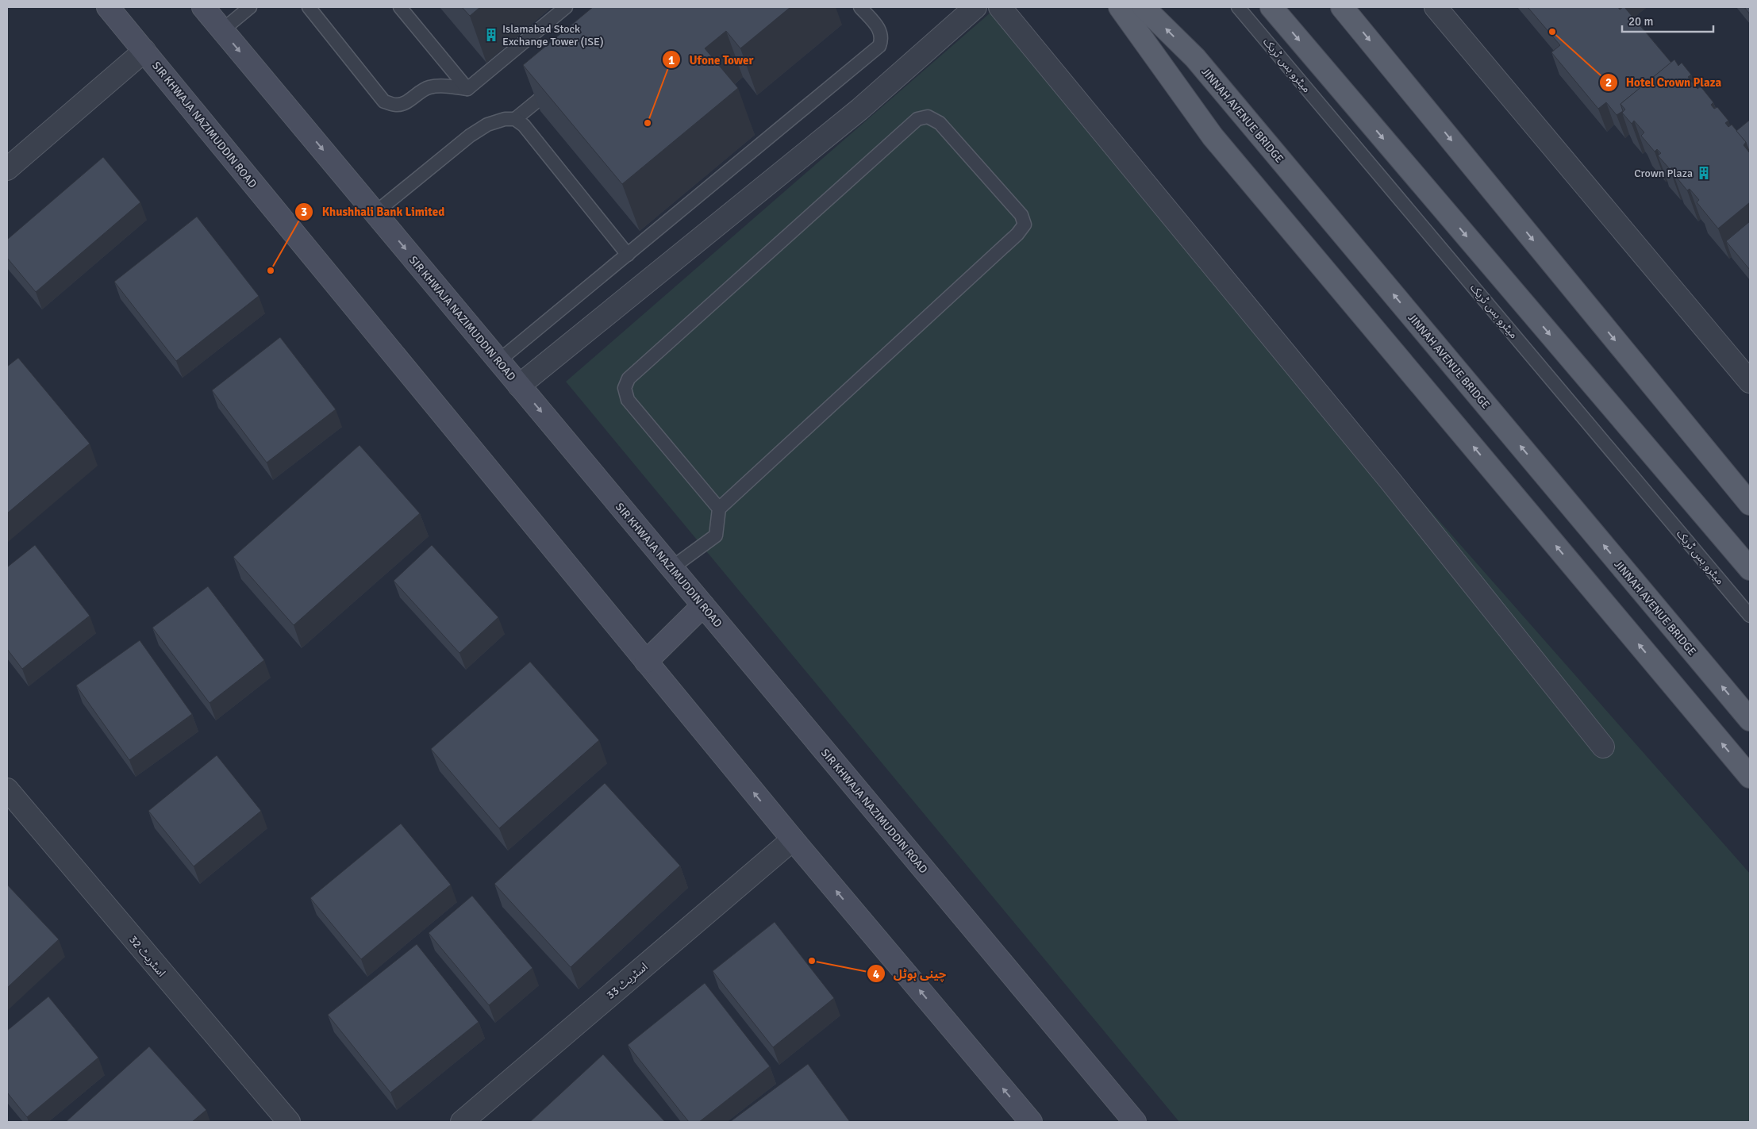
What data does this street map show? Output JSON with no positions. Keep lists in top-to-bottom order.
{
  "streets": {
    "main road": ["JINNAH AVENUE BRIDGE", "SIR KHWAJA NAZIMUDDIN ROAD"],
    "street": ["اسٹریٹ 32", "اسٹریٹ 33"],
    "lane": ["میٹرو بس ٹریک"]
  },
  "crossings": [
    ["SIR KHWAJA NAZIMUDDIN ROAD", "اسٹریٹ 33"]
  ],
  "places": {
    "other": [
      "Hotel Crown Plaza",
      "Ufone Tower",
      "Khushhali Bank Limited",
      "چینی ہوٹل"
    ],
    "building": ["Islamabad Stock Exchange Tower (ISE)", "Crown Plaza"]
  },
  "scale_bar": "20 m"
}
